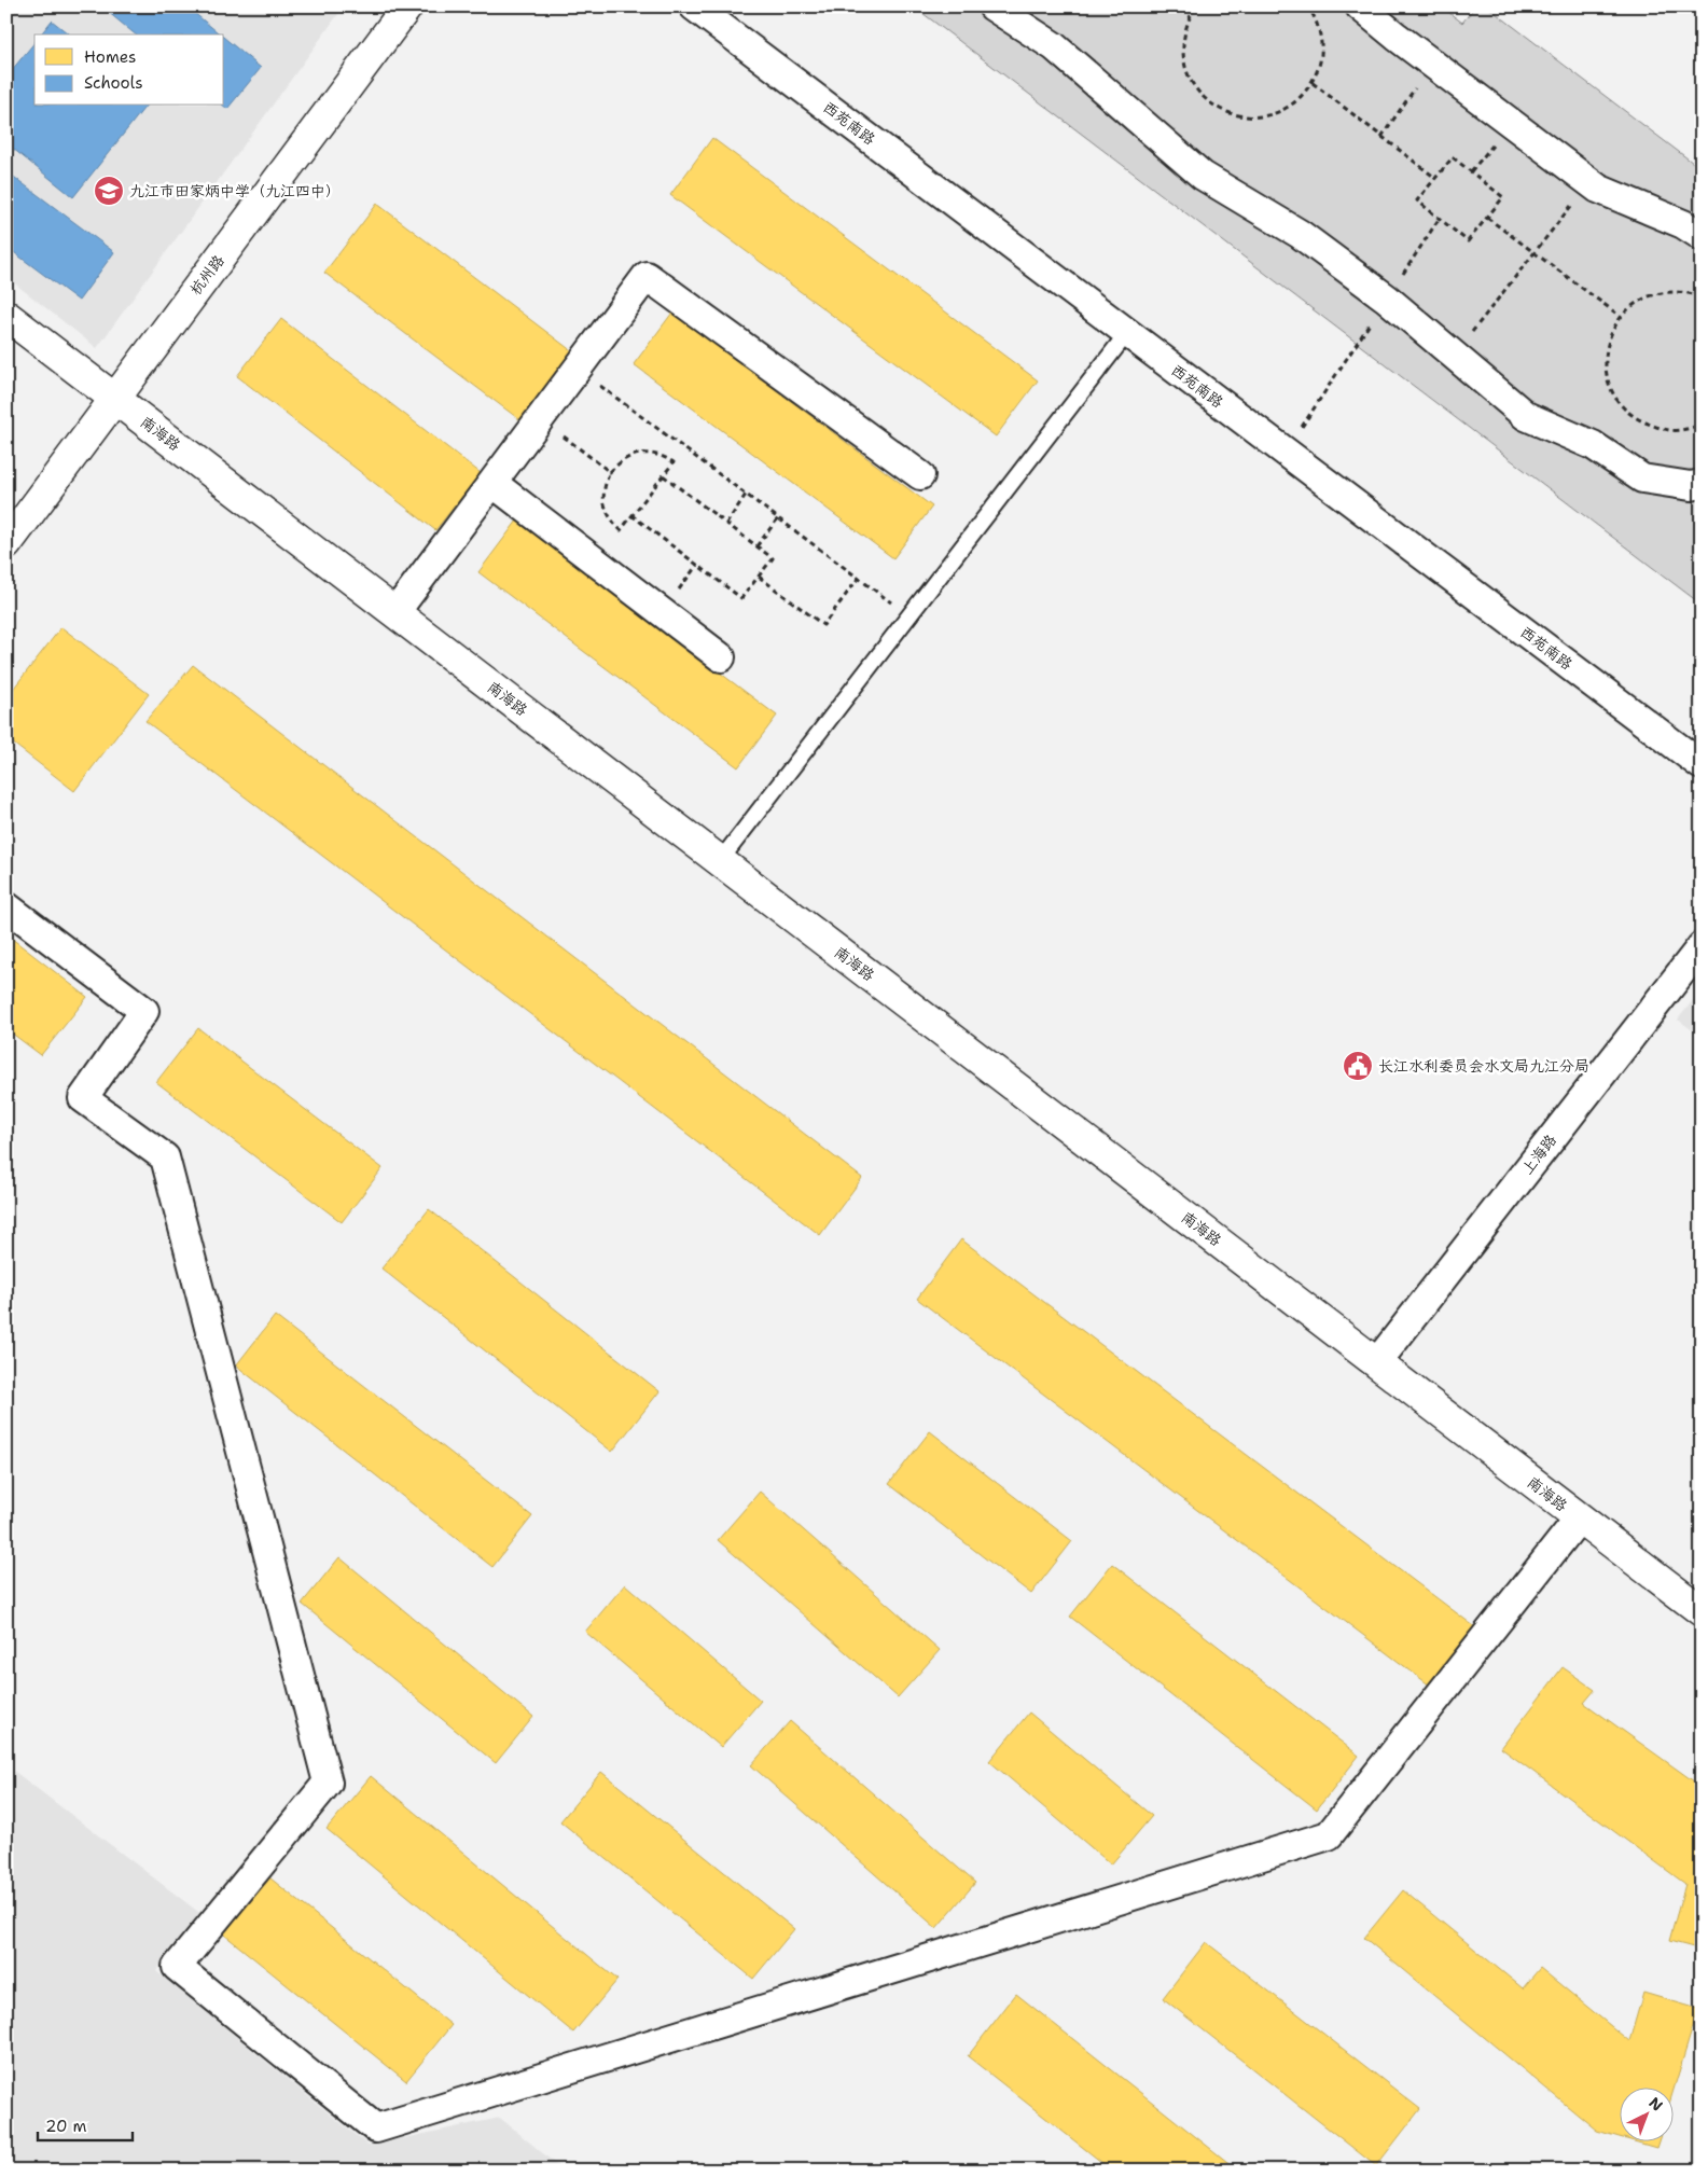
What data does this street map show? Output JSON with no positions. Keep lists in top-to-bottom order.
{
  "streets": {
    "main road": ["杭州路", "南海路"],
    "street": ["西苑南路", "上海路"]
  },
  "crossings": [
    ["杭州路", "南海路"],
    ["南海路", "上海路"]
  ],
  "places": {
    "school or university": ["九江市田家炳中学（九江四中）"],
    "public building": ["长江水利委员会水文局九江分局"]
  },
  "legend": ["Homes", "Schools"],
  "scale_bar": "20 m",
  "north": "top right"
}
